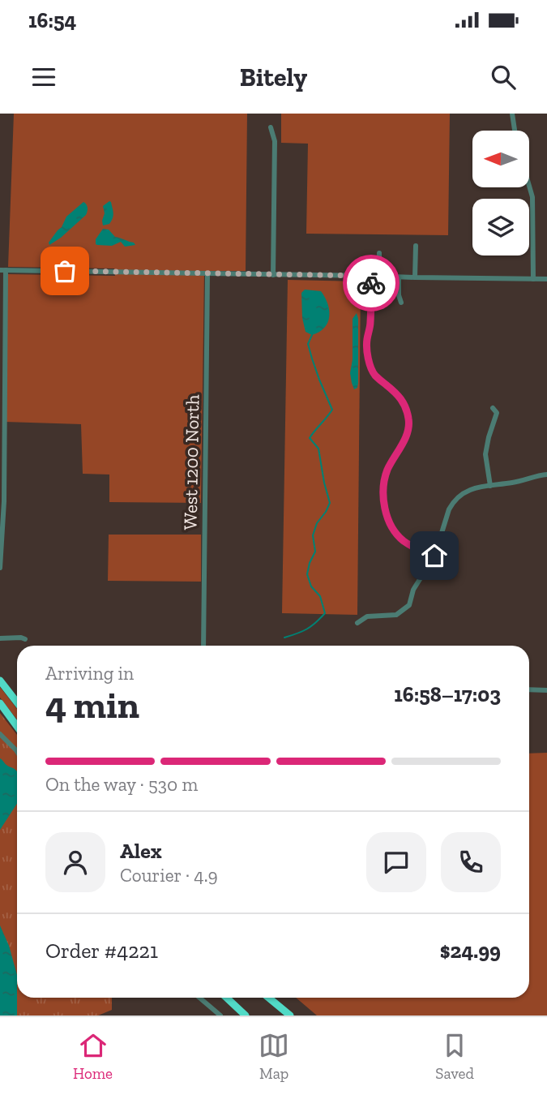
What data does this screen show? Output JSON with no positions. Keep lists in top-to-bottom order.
{
  "streets": {
    "street": ["West 1200 North"]
  },
  "north": "left",
  "page": {
    "status": "16:54",
    "header": "Bitely",
    "heading": ["4 min", "Arriving in", "16:58–17:03"],
    "panel": [
      "Alex",
      "Courier · 4.9",
      "Order #4221",
      "$24.99"
    ],
    "bar": "On the way · 530 m",
    "tabs": ["Home", "Map", "Saved"]
  }
}
